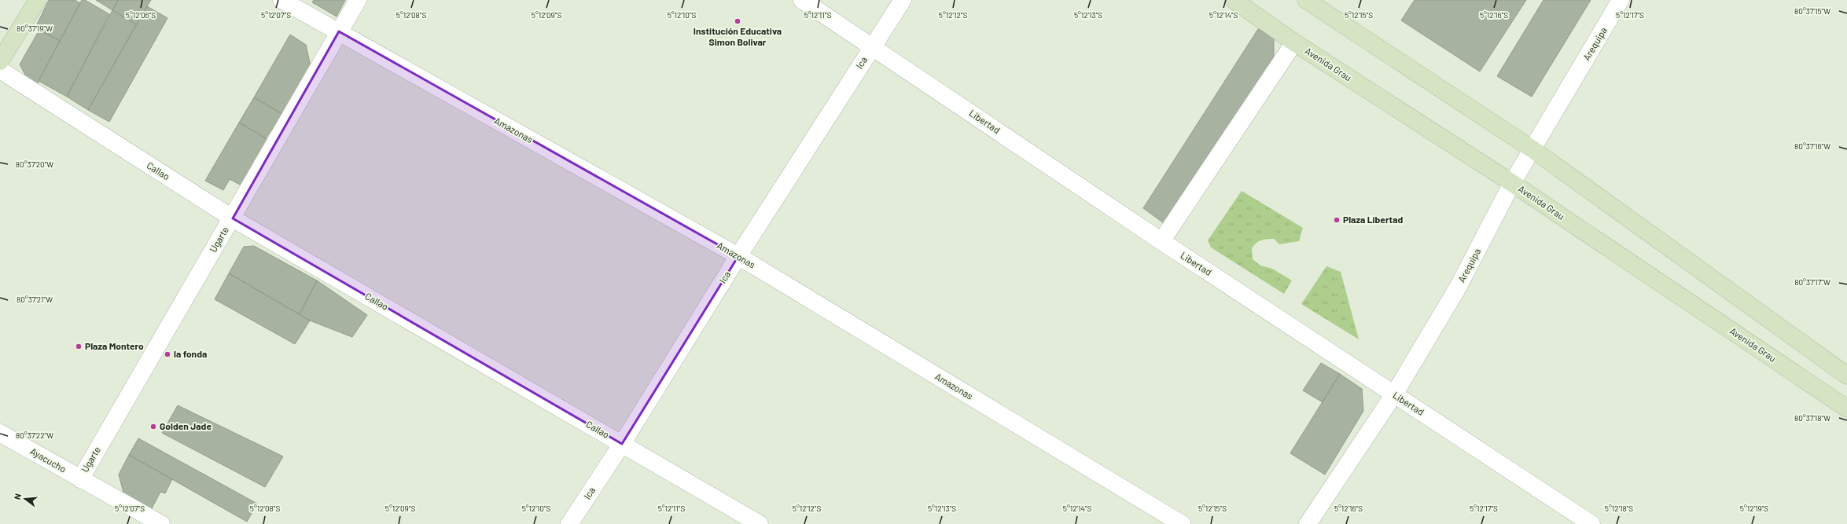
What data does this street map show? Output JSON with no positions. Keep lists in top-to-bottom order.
{
  "streets": {
    "street": [
      "Arequipa",
      "Ica",
      "Avenida Grau",
      "Libertad",
      "Amazonas",
      "Callao",
      "Ugarte",
      "Ayacucho"
    ]
  },
  "crossings": [
    ["Arequipa", "Avenida Grau"],
    ["Arequipa", "Libertad"],
    ["Ica", "Libertad"],
    ["Ica", "Amazonas"],
    ["Ica", "Callao"],
    ["Amazonas", "Ugarte"],
    ["Callao", "Ugarte"],
    ["Ugarte", "Ayacucho"]
  ],
  "places": [
    "Institución Educativa Simon Bolivar",
    "Plaza Libertad",
    "Plaza Montero",
    "la fonda",
    "Golden Jade"
  ],
  "north": "left",
  "coordinates": [
    "80°37'15\"W",
    "5°12'06\"S",
    "5°12'07\"S",
    "5°12'08\"S",
    "5°12'09\"S",
    "5°12'10\"S",
    "5°12'11\"S",
    "5°12'12\"S",
    "5°12'13\"S",
    "5°12'14\"S",
    "5°12'15\"S",
    "5°12'16\"S",
    "5°12'17\"S",
    "80°37'19\"W",
    "80°37'16\"W",
    "80°37'20\"W",
    "80°37'17\"W",
    "80°37'21\"W",
    "80°37'18\"W",
    "80°37'22\"W",
    "5°12'18\"S",
    "5°12'19\"S"
  ]
}
